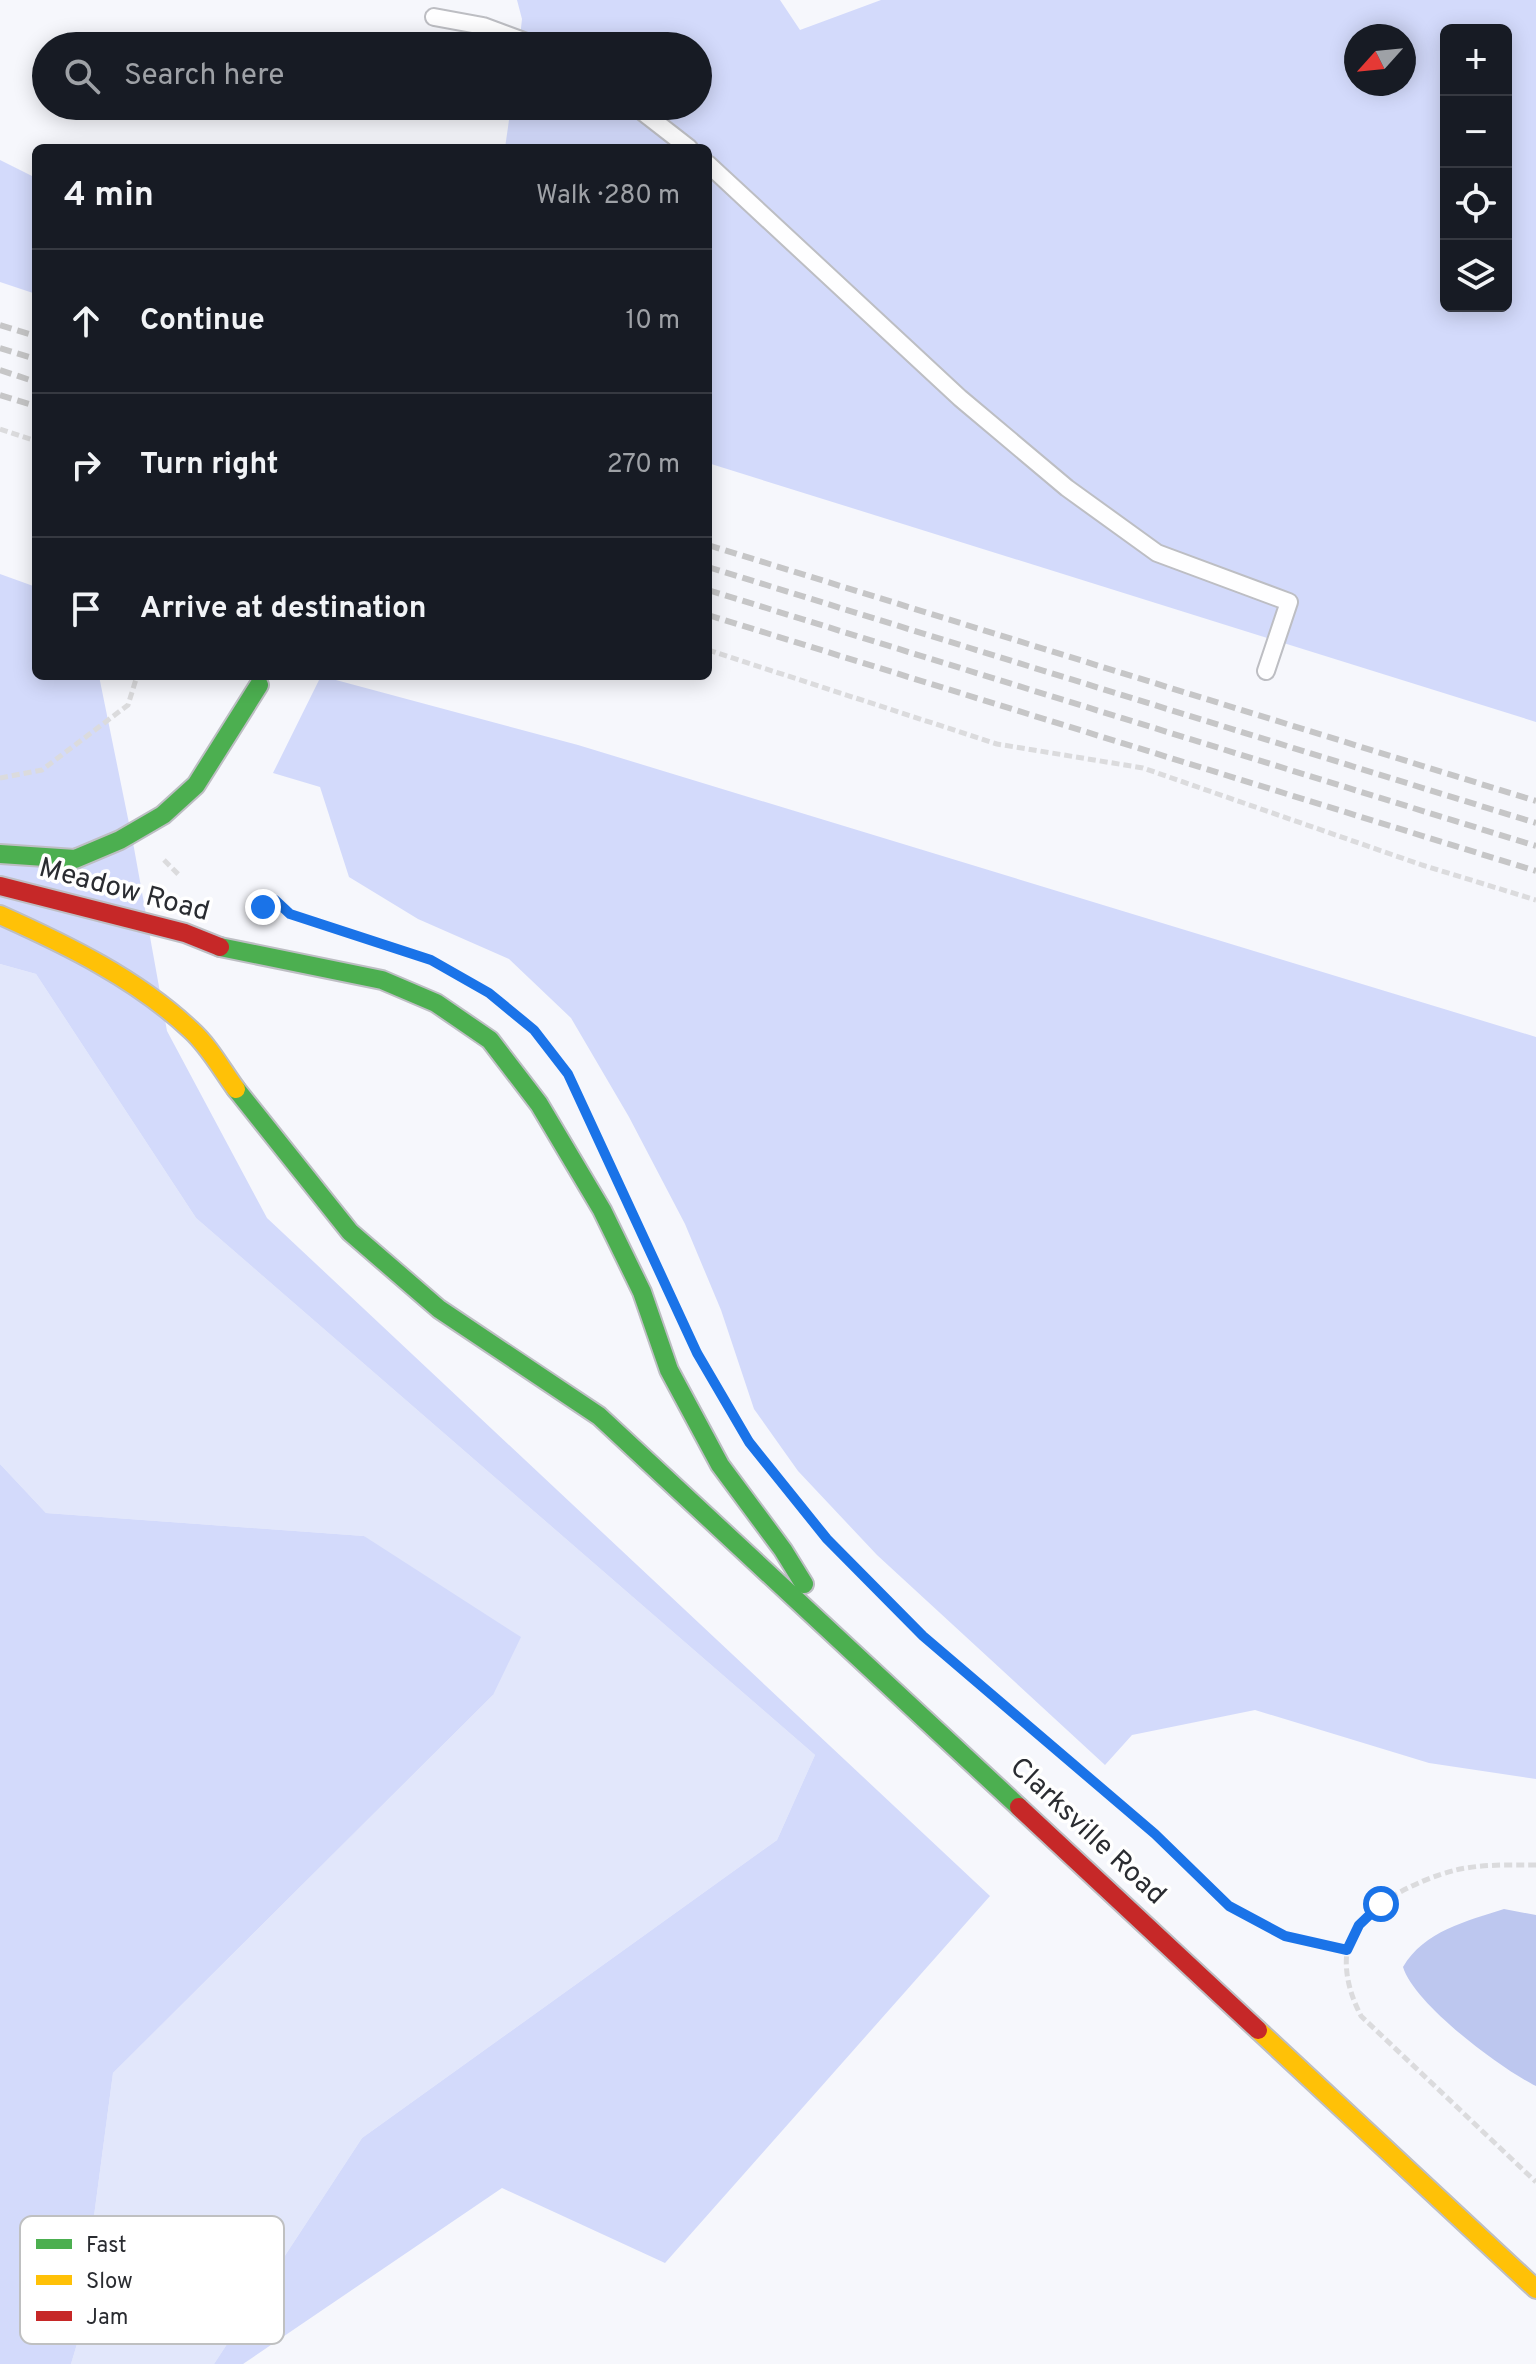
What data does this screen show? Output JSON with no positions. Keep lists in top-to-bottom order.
{
  "streets": {
    "street": ["Meadow Road", "Clarksville Road"]
  },
  "crossings": [
    ["Meadow Road", "Clarksville Road"]
  ],
  "legend": ["Fast", "Slow", "Jam"],
  "north": "bottom left",
  "page": {
    "map_buttons": ["+", "−"],
    "search": "Search here",
    "heading": ["4 min", "Walk · 280 m"],
    "list": [
      ["Continue", "10 m"],
      ["Turn right", "270 m"],
      "Arrive at destination"
    ]
  }
}
